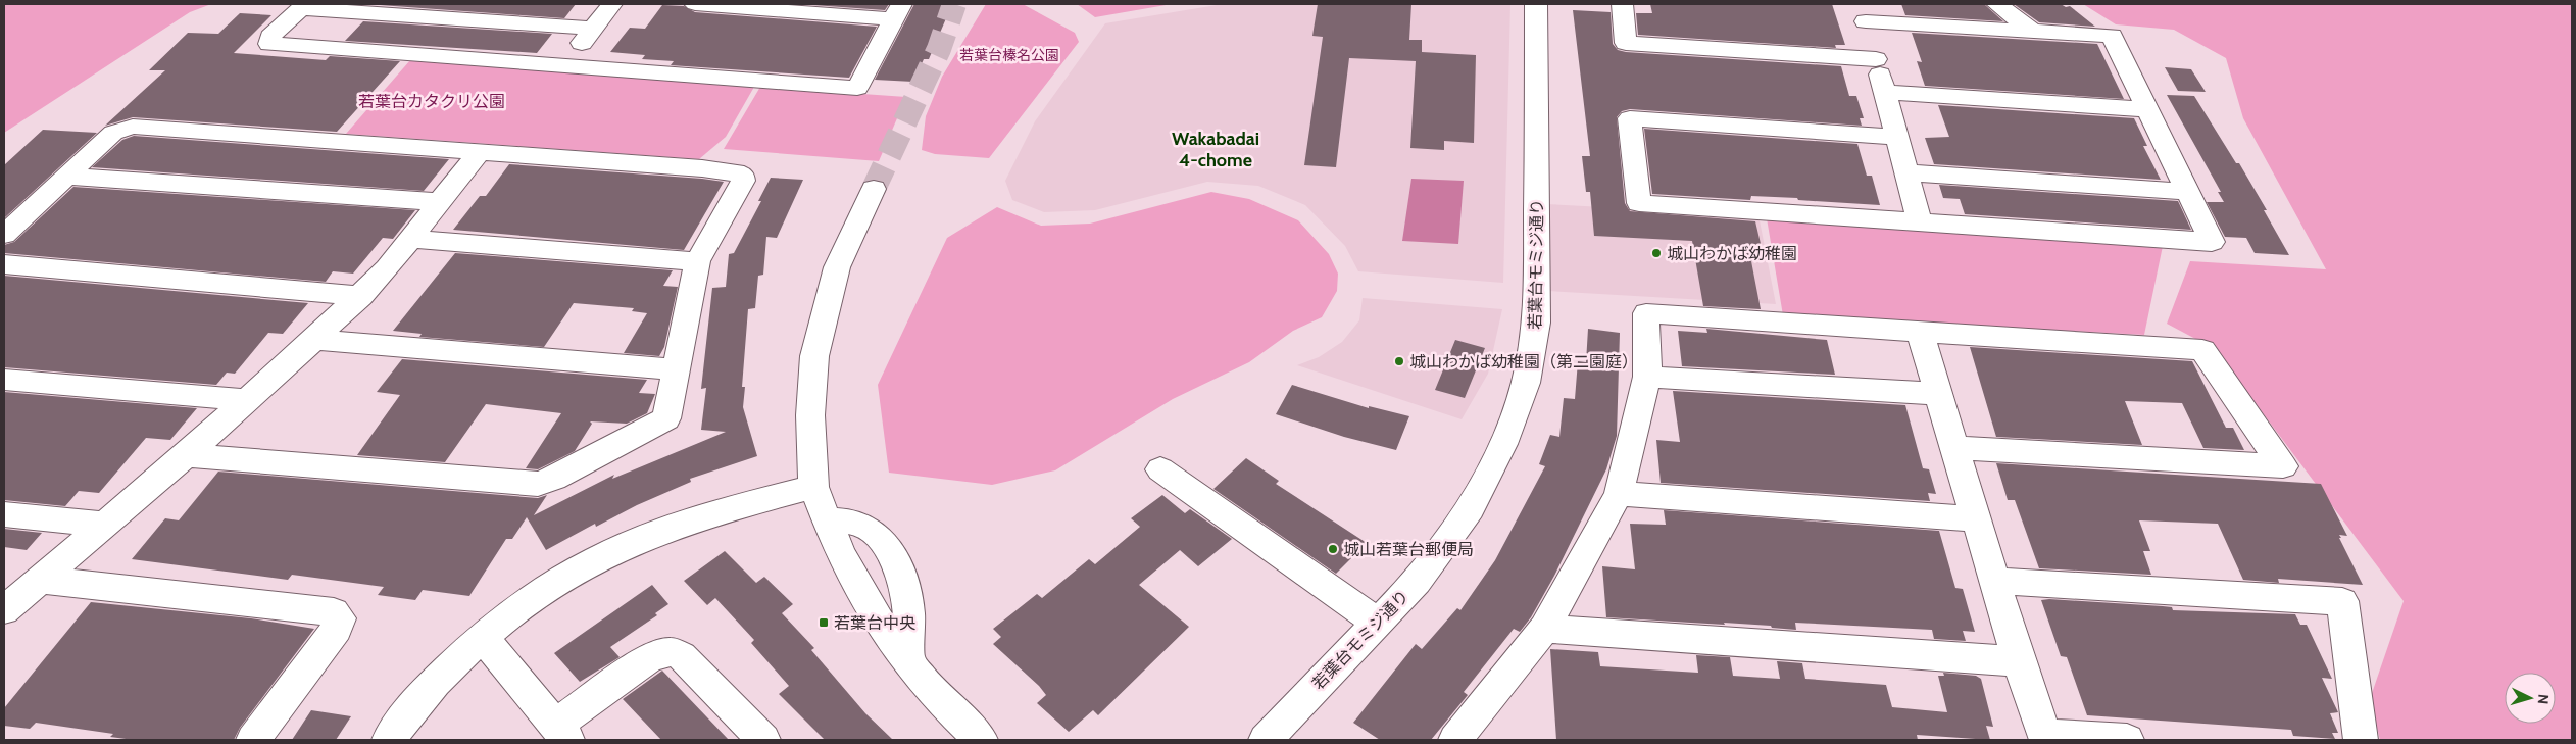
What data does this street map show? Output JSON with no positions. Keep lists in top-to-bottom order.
{
  "streets": {
    "street": ["若葉台モミジ通り"]
  },
  "districts": ["Wakabadai 4-chome"],
  "parks": ["若葉台榛名公園", "若葉台カタクリ公園"],
  "places": {
    "other": ["城山わかば幼稚園", "城山わかば幼稚園（第二園庭）", "城山若葉台郵便局"],
    "transit": ["若葉台中央"]
  },
  "north": "right"
}
